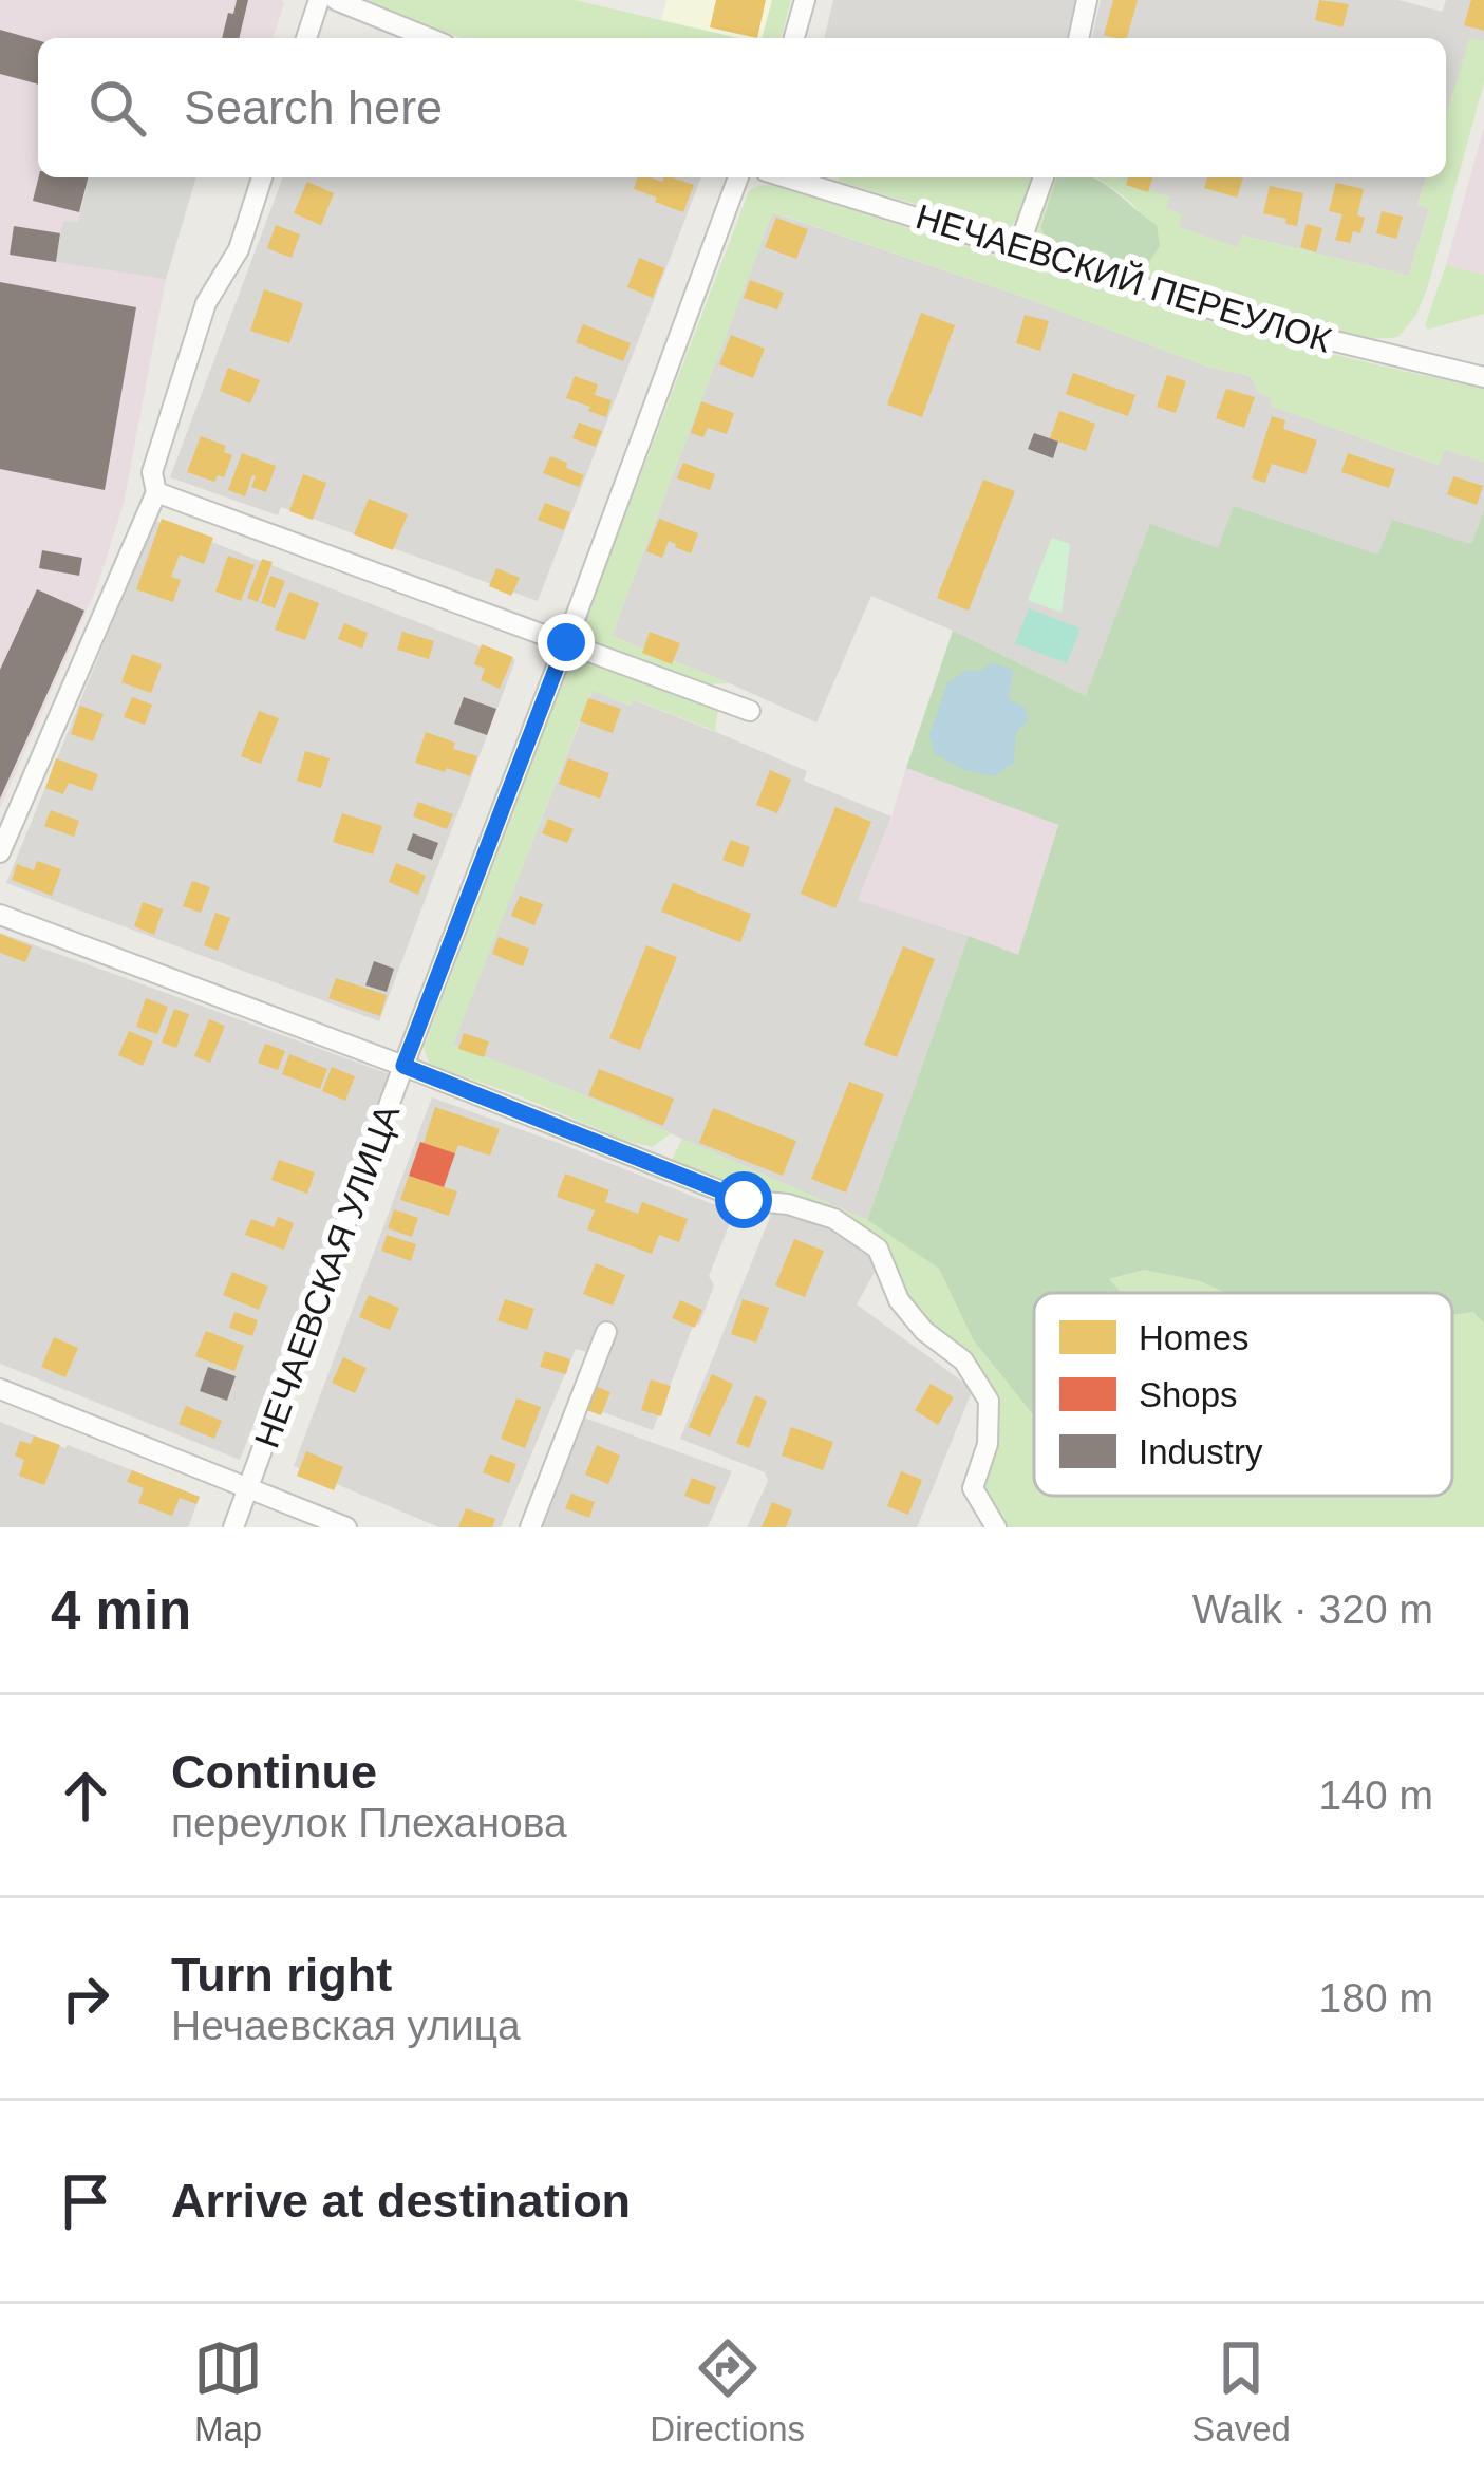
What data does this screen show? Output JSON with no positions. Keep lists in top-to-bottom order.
{
  "streets": {
    "street": ["НЕЧАЕВСКИЙ ПЕРЕУЛОК", "НЕЧАЕВСКАЯ УЛИЦА"]
  },
  "legend": ["Homes", "Shops", "Industry"],
  "page": {
    "search": "Search here",
    "heading": ["4 min", "Walk · 320 m"],
    "list": [
      ["Continue", "переулок Плеханова", "140 m"],
      ["Turn right", "Нечаевская улица", "180 m"],
      "Arrive at destination"
    ],
    "nav": ["Map", "Directions", "Saved"]
  }
}
